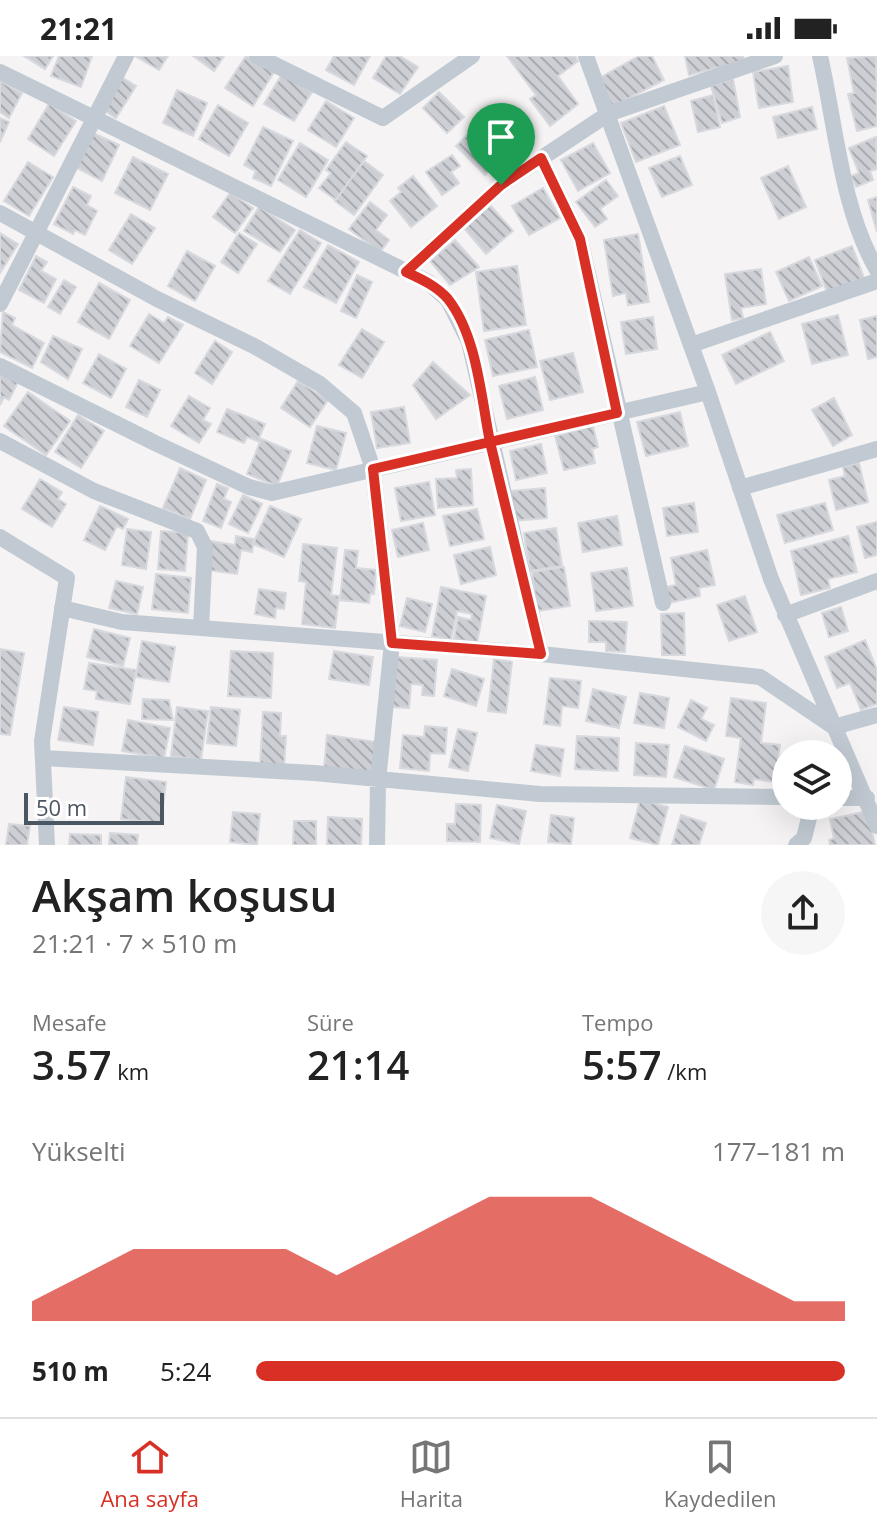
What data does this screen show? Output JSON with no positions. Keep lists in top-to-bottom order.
{
  "scale_bar": "50 m",
  "page": {
    "status": "21:21",
    "scale": "50 m",
    "heading": ["Akşam koşusu", "21:21 · 7 × 510 m"],
    "stats": [
      ["Mesafe", "3.57 km"],
      ["Süre", "21:14"],
      ["Tempo", "5:57 /km"]
    ],
    "chart": ["Yükselti", "177–181 m"],
    "list": [
      {
        "name": "510 m",
        "note": "5:24"
      }
    ],
    "tabs": ["Ana sayfa", "Harita", "Kaydedilen"]
  }
}
